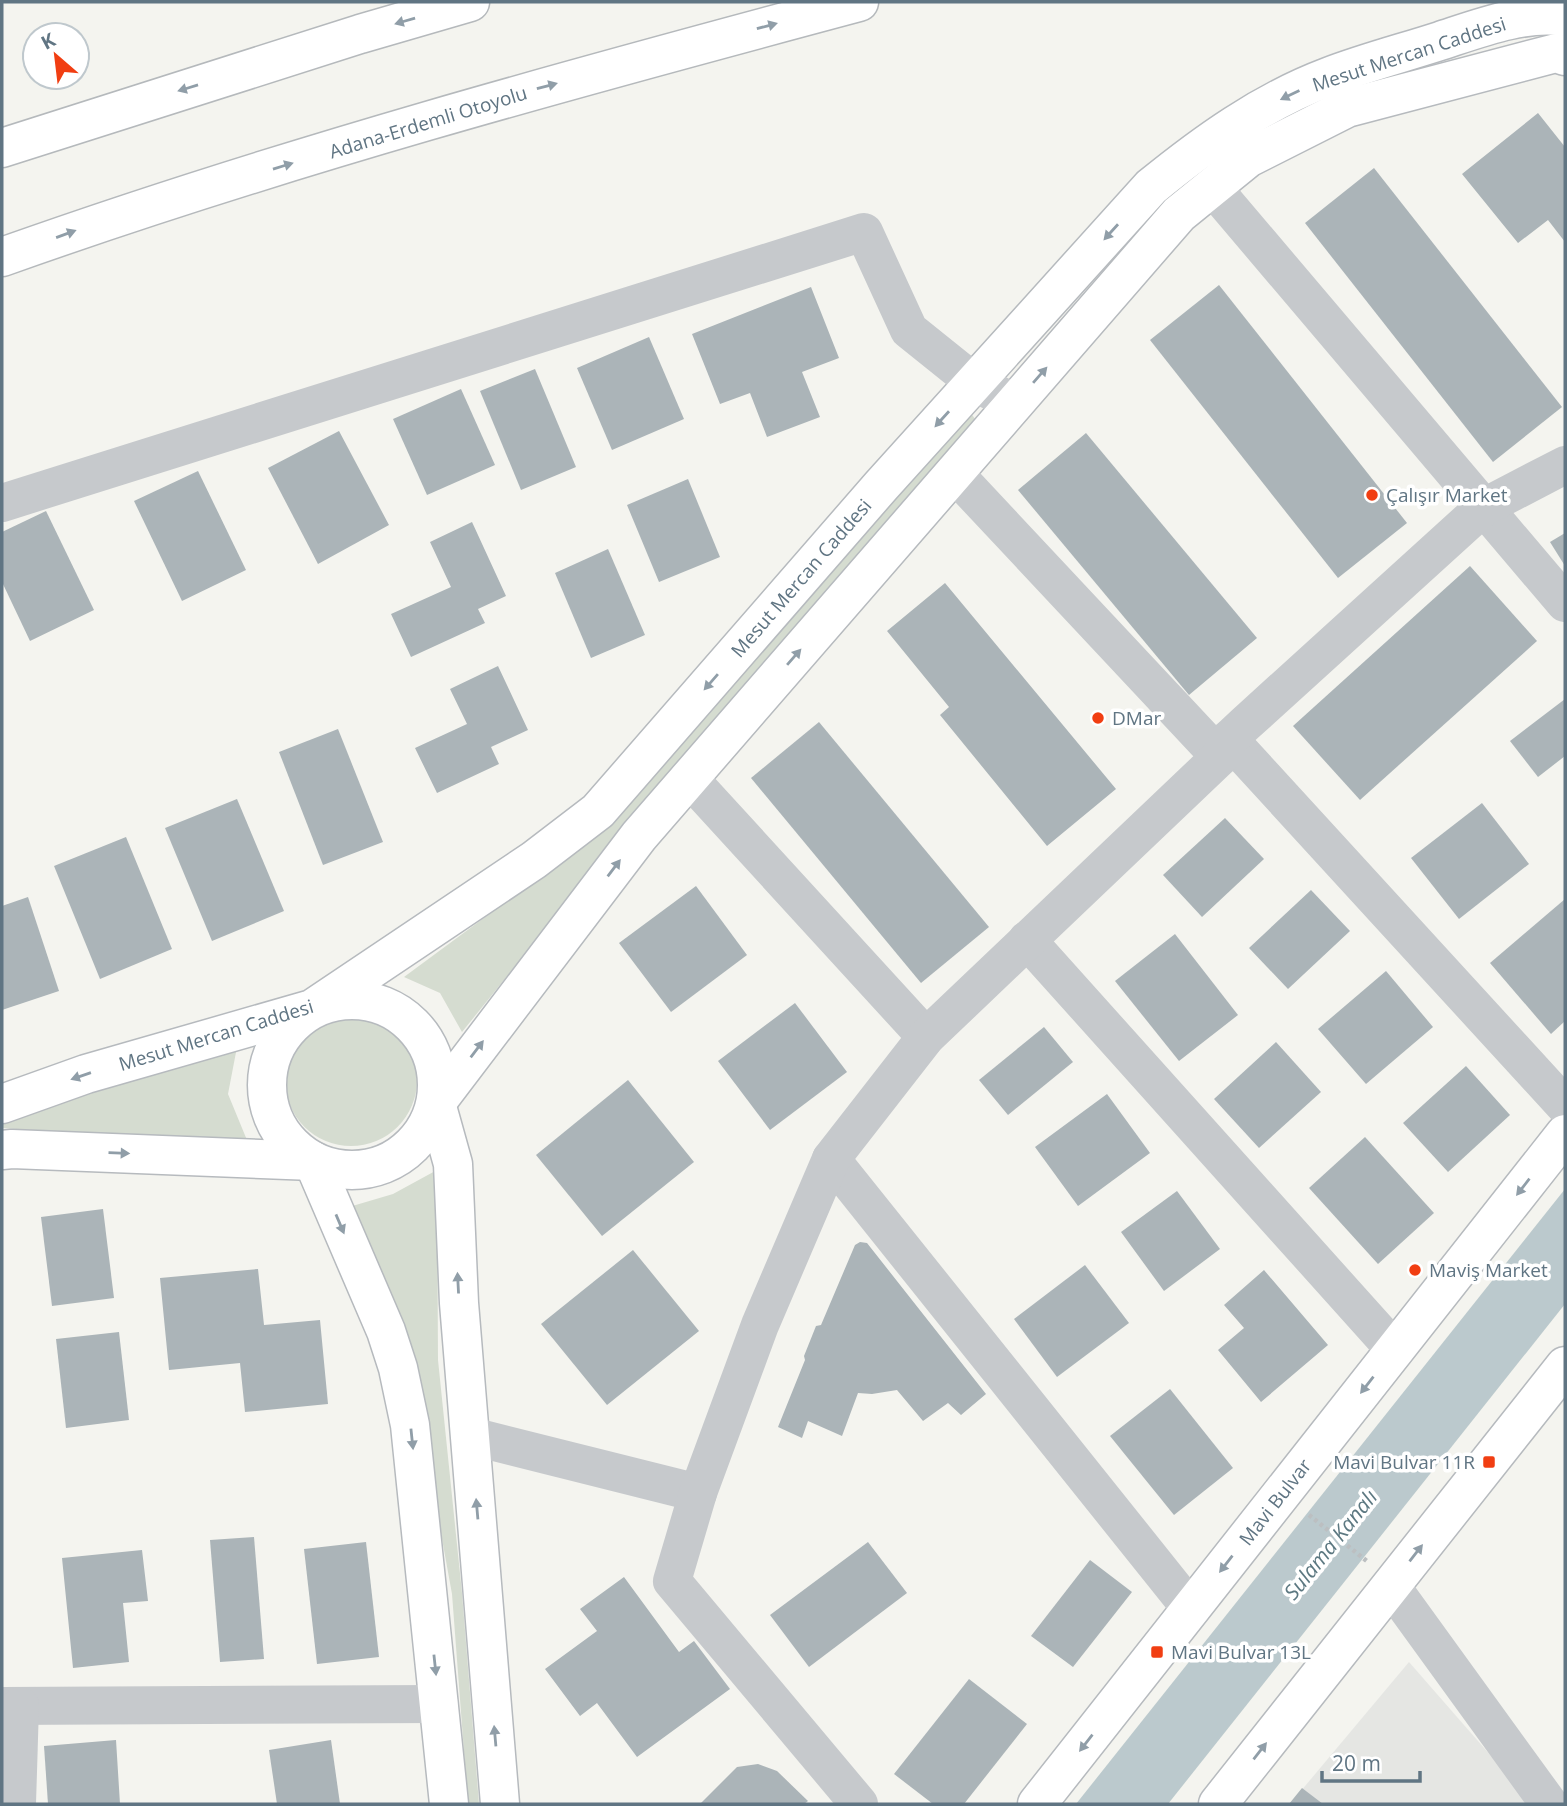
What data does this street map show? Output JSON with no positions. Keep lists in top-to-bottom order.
{
  "streets": {
    "main road": ["Mesut Mercan Caddesi", "Adana-Erdemli Otoyolu", "Mavi Bulvar"]
  },
  "water": ["Sulama Kanalı"],
  "places": {
    "other": ["Çalışır Market", "DMar", "Maviş Market"],
    "transit": ["Mavi Bulvar 11R", "Mavi Bulvar 13L"]
  },
  "scale_bar": "20 m",
  "north": "top left"
}
